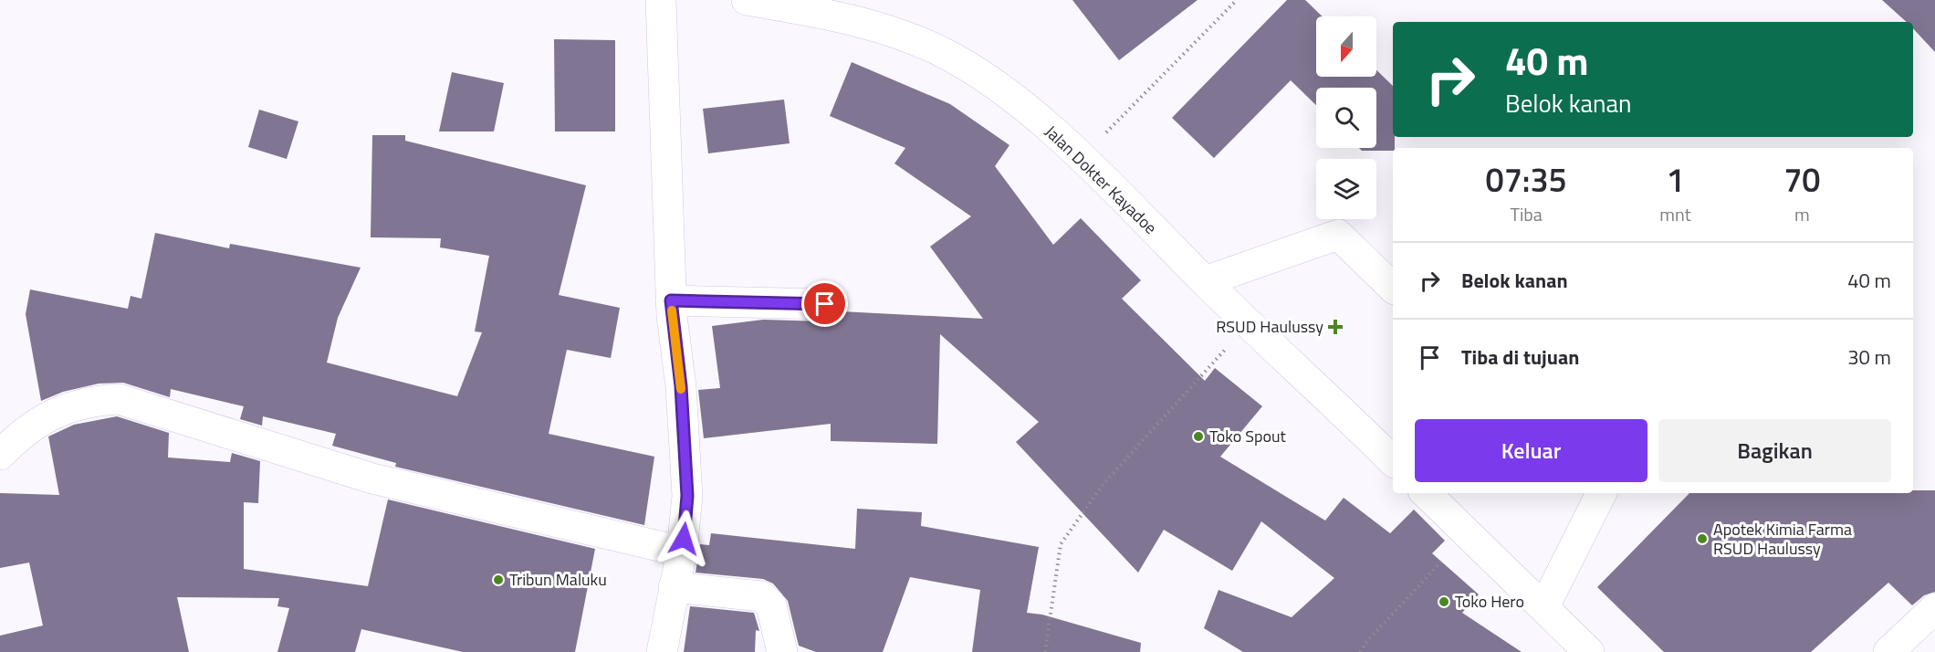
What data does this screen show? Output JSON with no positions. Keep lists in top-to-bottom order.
{
  "streets": {
    "street": ["Jalan Dokter Kayadoe"]
  },
  "places": {
    "health": ["RSUD Haulussy"],
    "other": [
      "Toko Spout",
      "Apotek Kimia Farma RSUD Haulussy",
      "Tribun Maluku",
      "Toko Hero"
    ]
  },
  "north": "bottom",
  "page": {
    "turn": ["40 m", "Belok kanan"],
    "eta": [
      "07:35",
      "Tiba",
      "1",
      "mnt",
      "70",
      "m"
    ],
    "list": [
      {
        "name": "Belok kanan",
        "value": "40 m"
      },
      {
        "name": "Tiba di tujuan",
        "value": "30 m"
      }
    ],
    "buttons": ["Keluar", "Bagikan"]
  }
}
